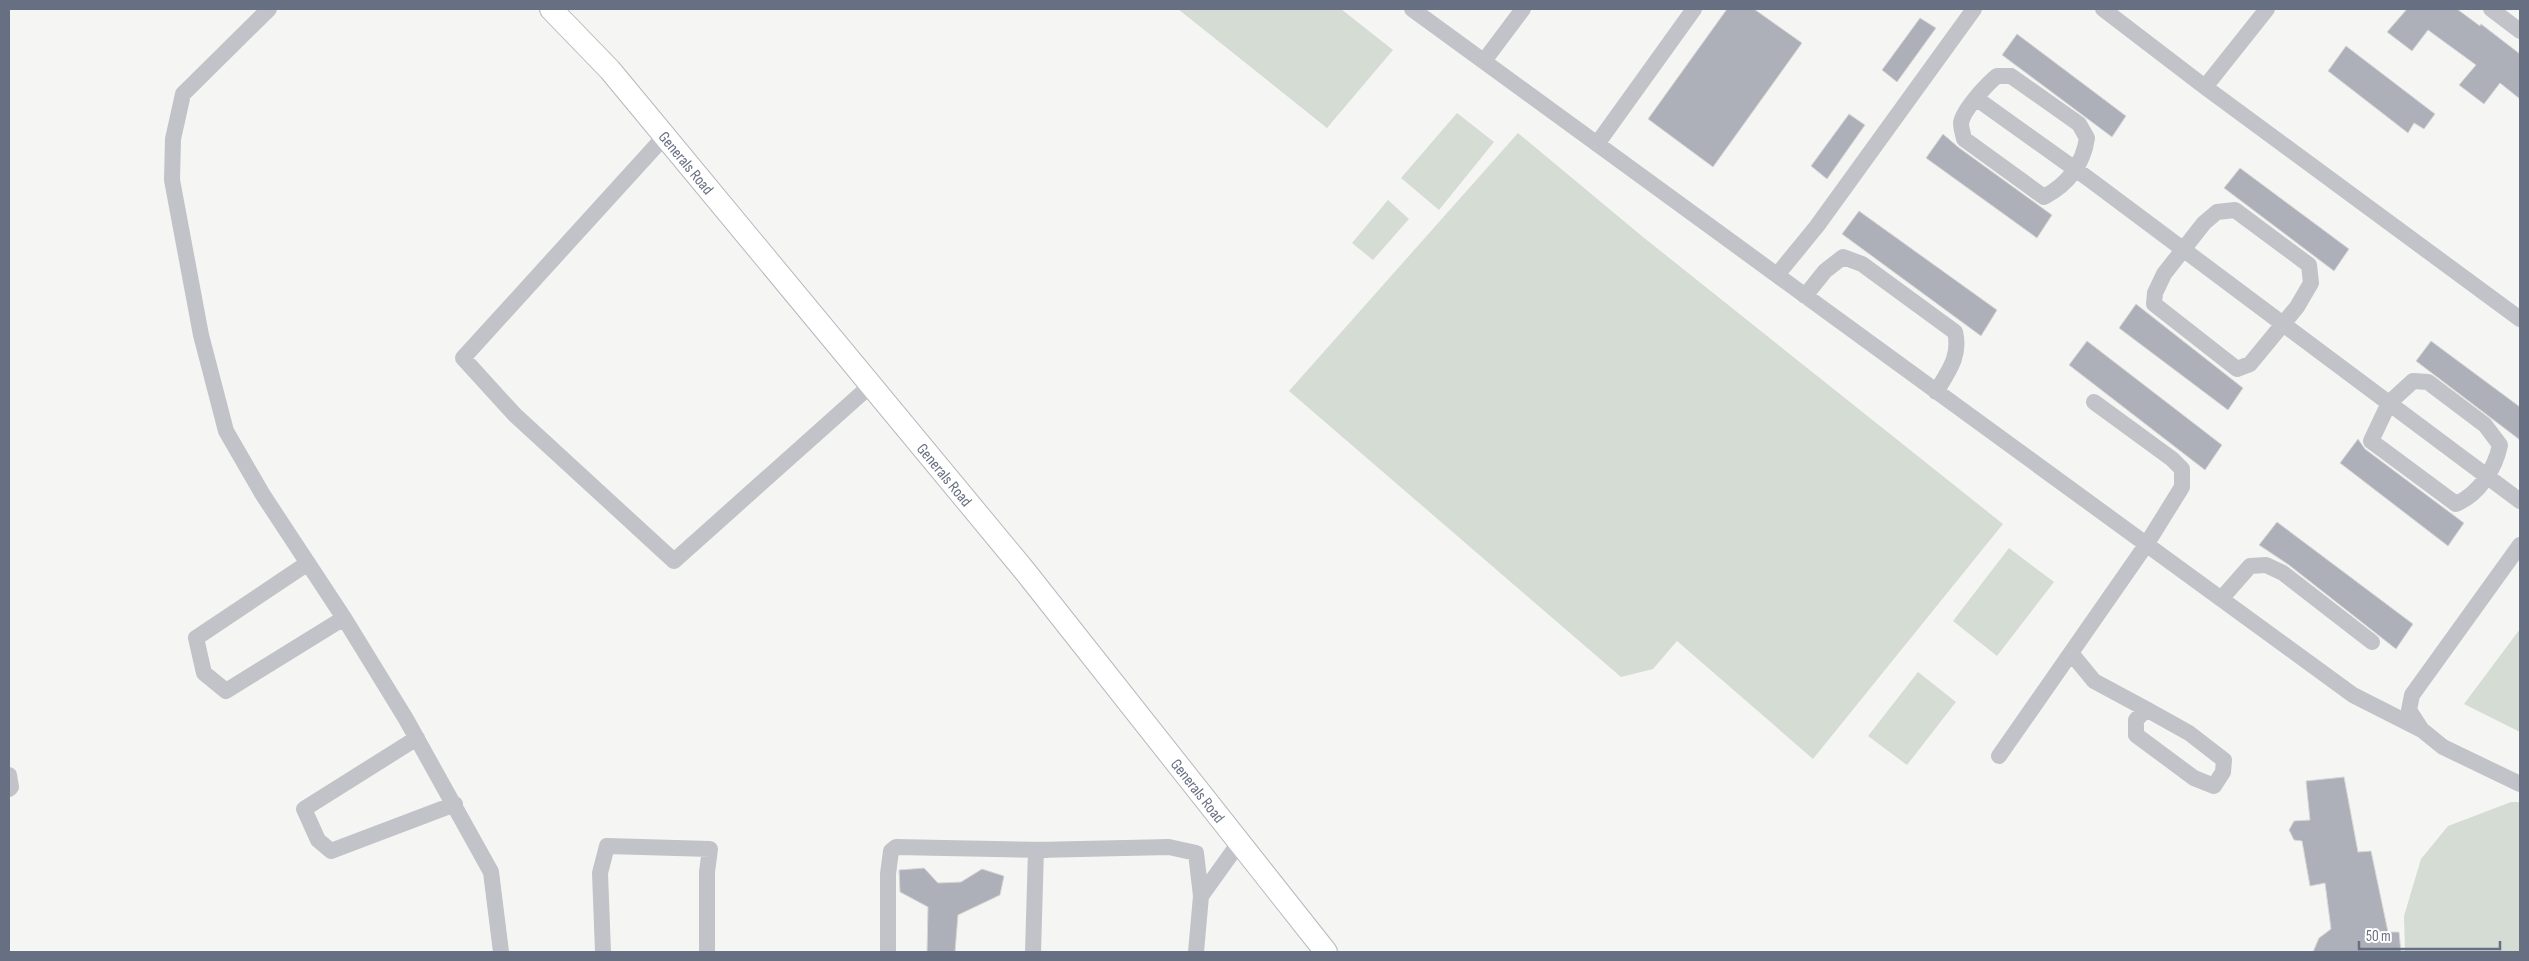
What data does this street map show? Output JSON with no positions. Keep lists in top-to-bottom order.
{
  "streets": {
    "street": ["Generals Road"]
  },
  "scale_bar": "50 m"
}
